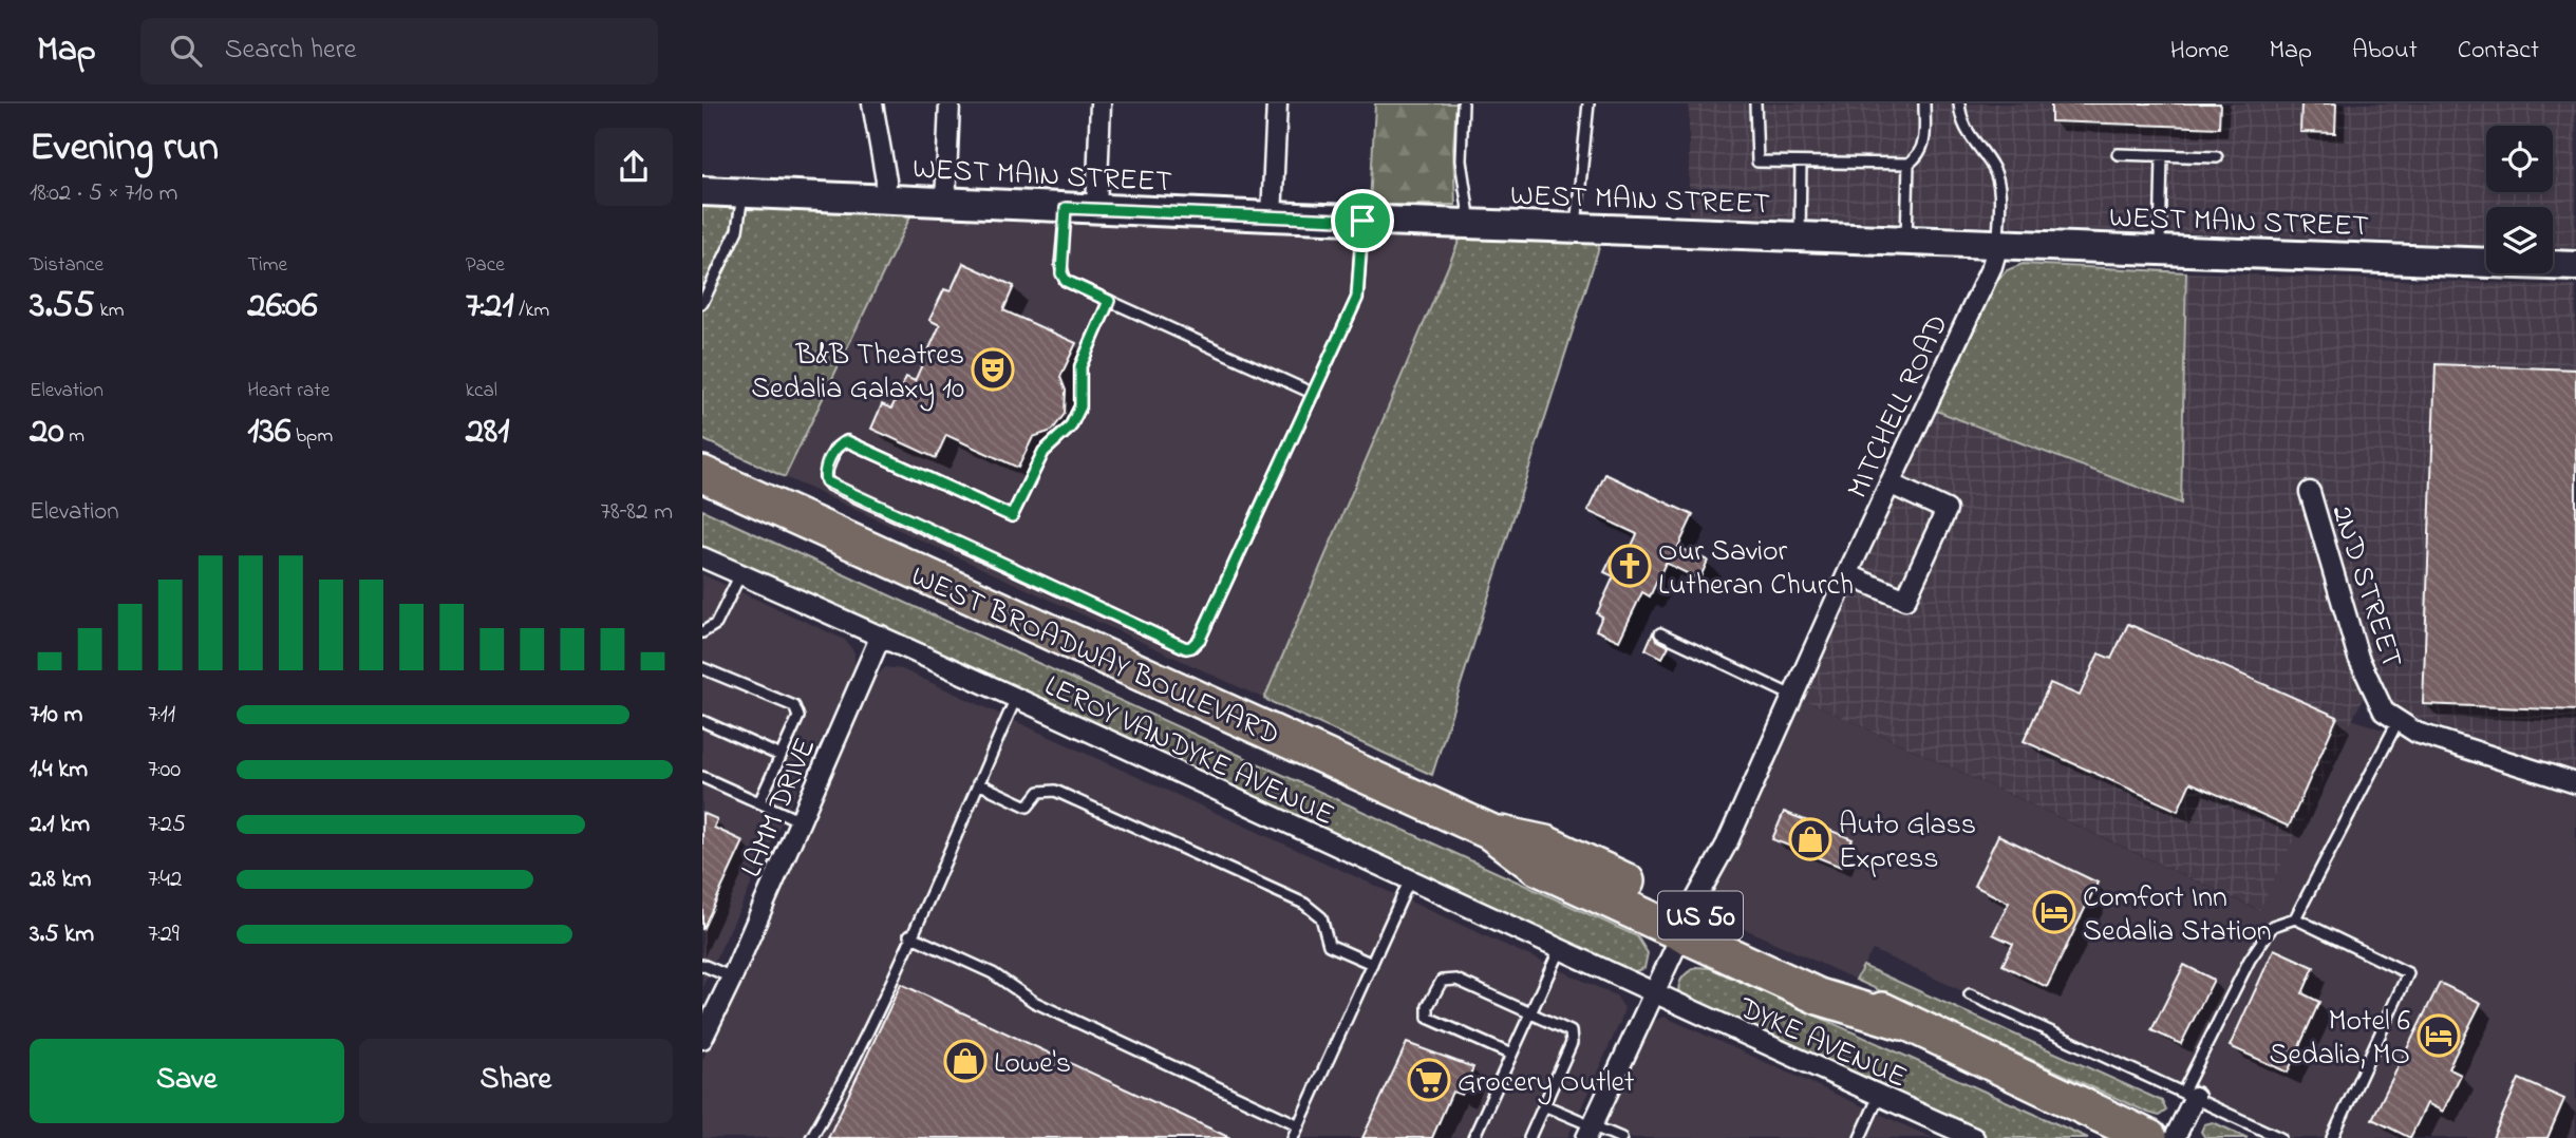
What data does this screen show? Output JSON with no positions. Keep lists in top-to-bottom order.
{
  "streets": {
    "highway": ["WEST BROADWAY BOULEVARD", "US 50"],
    "main road": ["WEST MAIN STREET"],
    "street": [
      "MITCHELL ROAD",
      "2ND STREET",
      "LEROY VANDYKE AVENUE",
      "LAMM DRIVE",
      "DYKE AVENUE"
    ]
  },
  "crossings": [
    ["WEST MAIN STREET", "MITCHELL ROAD"],
    ["MITCHELL ROAD", "WEST BROADWAY BOULEVARD"],
    ["MITCHELL ROAD", "LEROY VANDYKE AVENUE"],
    ["MITCHELL ROAD", "DYKE AVENUE"],
    ["LEROY VANDYKE AVENUE", "LAMM DRIVE"],
    ["LEROY VANDYKE AVENUE", "DYKE AVENUE"]
  ],
  "places": {
    "theatre": ["B&B Theatres Sedalia Galaxy 10"],
    "church": ["Our Savior Lutheran Church"],
    "shop": ["Auto Glass Express", "Lowe's"],
    "hotel": ["Comfort Inn Sedalia Station", "Motel 6 Sedalia, MO"],
    "supermarket": ["Grocery Outlet"]
  },
  "page": {
    "header": "Map",
    "search": "Search here",
    "nav": [
      "Home",
      "Map",
      "About",
      "Contact"
    ],
    "heading": ["Evening run", "18:02 · 5 × 710 m"],
    "stats": [
      ["Distance", "3.55 km"],
      ["Time", "26:06"],
      ["Pace", "7:21 /km"],
      ["Elevation", "20 m"],
      ["Heart rate", "136 bpm"],
      ["kcal", "281"]
    ],
    "chart": ["Elevation", "78–82 m"],
    "list": [
      {
        "name": "710 m",
        "note": "7:11"
      },
      {
        "name": "1.4 km",
        "note": "7:00"
      },
      {
        "name": "2.1 km",
        "note": "7:25"
      },
      {
        "name": "2.8 km",
        "note": "7:42"
      },
      {
        "name": "3.5 km",
        "note": "7:29"
      }
    ],
    "buttons": ["Save", "Share"]
  }
}
